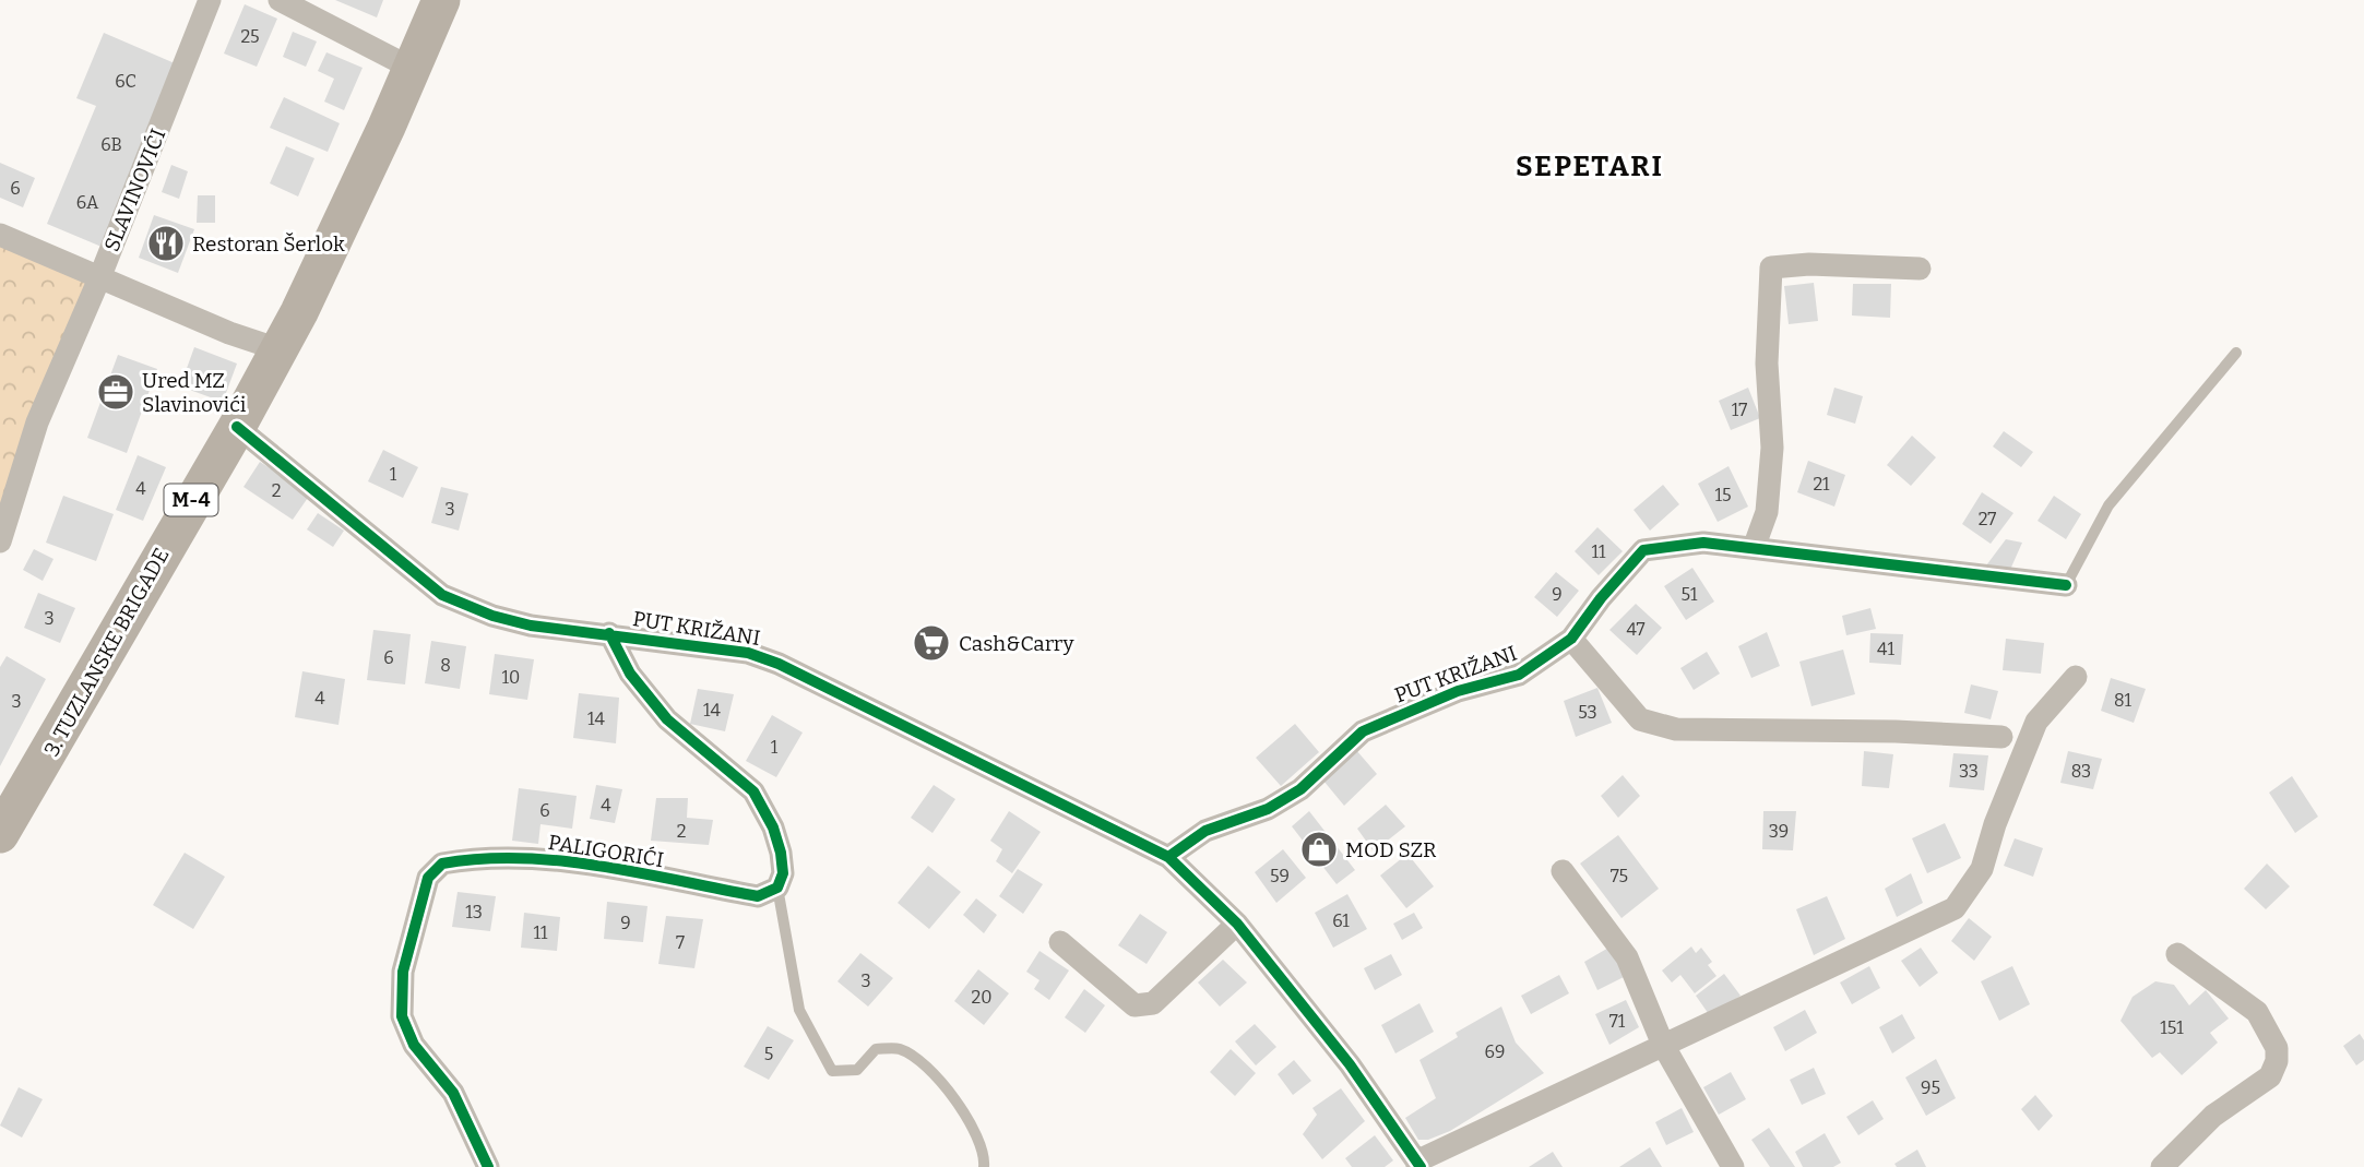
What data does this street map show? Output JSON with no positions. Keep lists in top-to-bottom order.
{
  "streets": {
    "main road": ["M-4", "3. TUZLANSKE BRIGADE"],
    "street": ["SLAVINOVIĆI", "PUT KRIŽANI", "PALIGORIĆI"]
  },
  "crossings": [
    ["M-4", "3. TUZLANSKE BRIGADE"],
    ["PUT KRIŽANI", "3. TUZLANSKE BRIGADE"]
  ],
  "districts": ["SEPETARI"],
  "places": {
    "restaurant": ["Restoran Šerlok"],
    "office": ["Ured MZ Slavinovići"],
    "supermarket": ["Cash&Carry"],
    "shop": ["MOD SZR"]
  },
  "house_numbers": [
    "25",
    "6C",
    "6B",
    "6",
    "6A",
    "17",
    "1",
    "21",
    "4",
    "2",
    "15",
    "3",
    "27",
    "11",
    "9",
    "51",
    "3",
    "47",
    "41",
    "6",
    "8",
    "10",
    "4",
    "81",
    "3",
    "14",
    "53",
    "14",
    "1",
    "33",
    "83",
    "4",
    "6",
    "2",
    "39",
    "59",
    "75",
    "13",
    "61",
    "9",
    "11",
    "7",
    "3",
    "20",
    "71",
    "151",
    "69",
    "5",
    "95"
  ]
}
